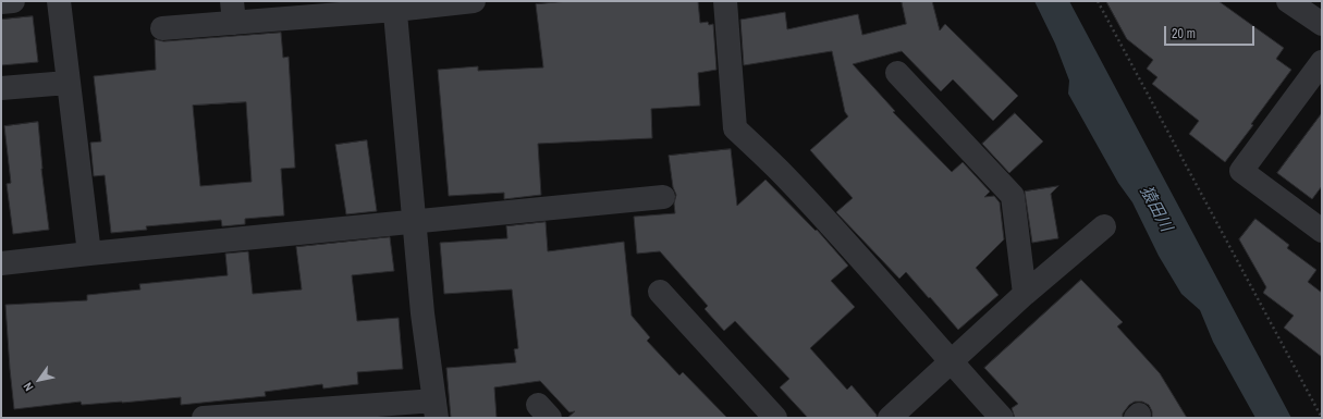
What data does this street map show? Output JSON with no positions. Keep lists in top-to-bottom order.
{
  "water": ["猿田川"],
  "scale_bar": "20 m",
  "north": "bottom left"
}
